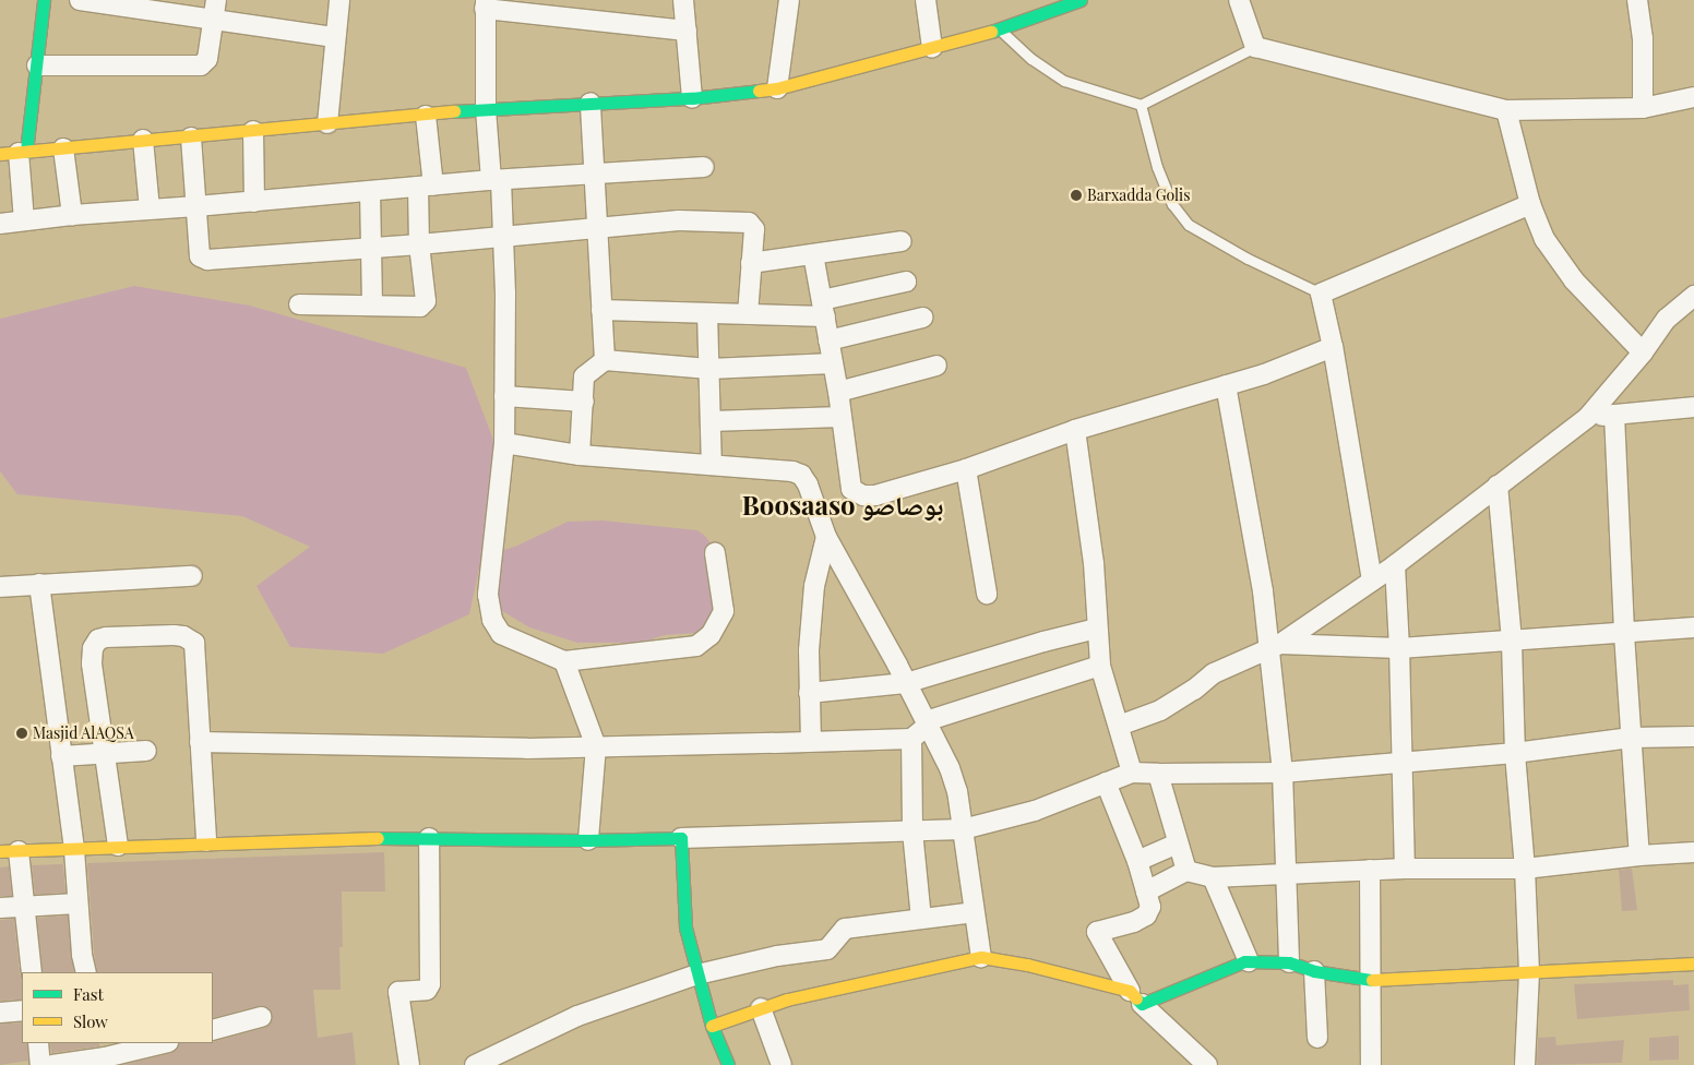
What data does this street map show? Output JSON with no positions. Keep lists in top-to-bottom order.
{
  "districts": ["Boosaaso بوصاصو"],
  "places": ["Barxadda Golis", "Masjid AlAQSA"],
  "legend": ["Fast", "Slow"]
}
